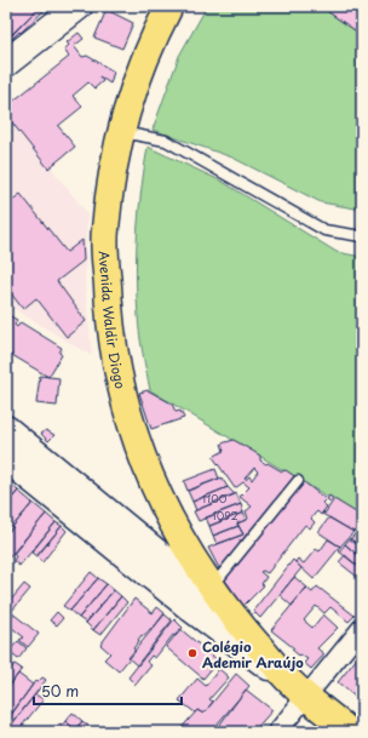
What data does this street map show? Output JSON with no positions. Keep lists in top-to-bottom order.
{
  "streets": {
    "main road": ["Avenida Waldir Diogo"]
  },
  "places": ["Colégio Ademir Araújo"],
  "house_numbers": ["1100", "1092"],
  "scale_bar": "50 m"
}
